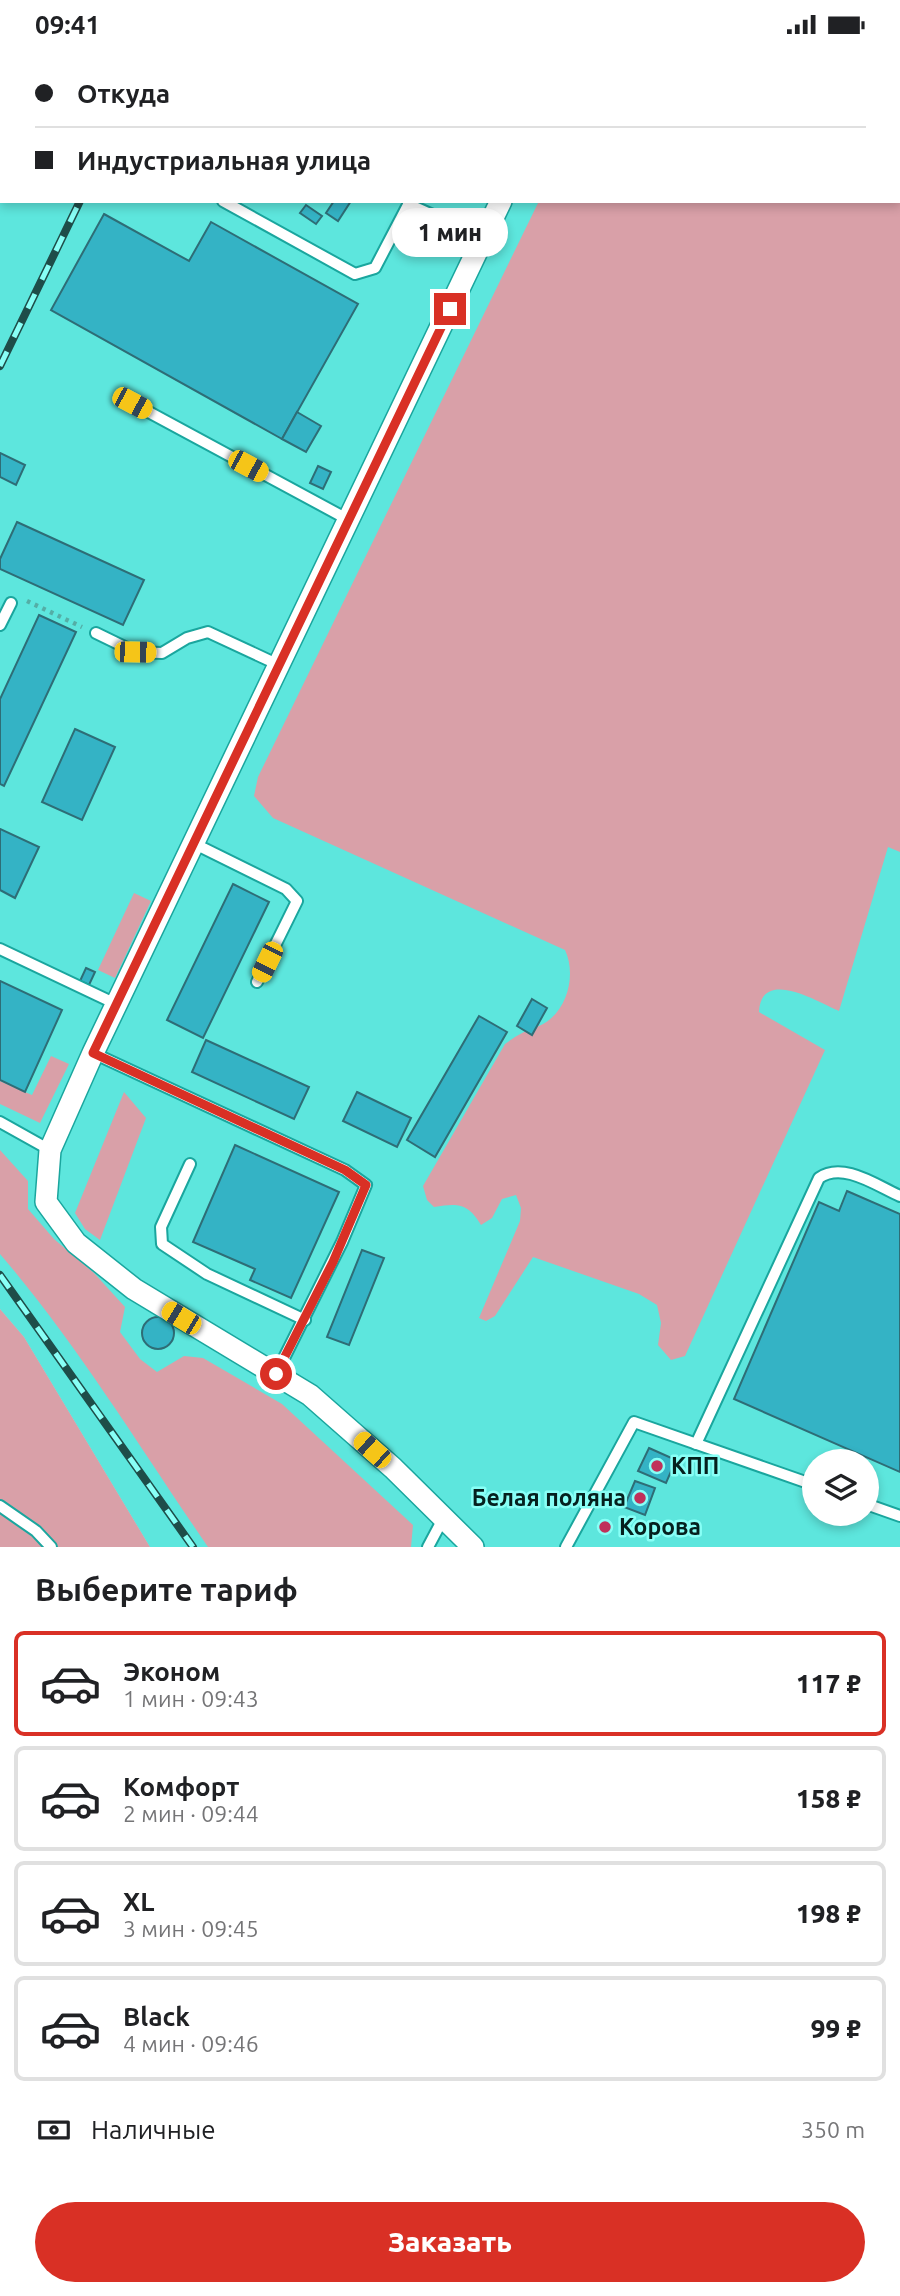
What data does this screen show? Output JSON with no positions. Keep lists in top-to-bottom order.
{
  "places": ["КПП", "Белая поляна", "Корова"],
  "page": {
    "status": "09:41",
    "banner": ["Откуда", "Индустриальная улица"],
    "bubble": "1 мин",
    "heading": "Выберите тариф",
    "list": [
      {
        "name": "Эконом",
        "note": "1 мин · 09:43",
        "value": "117 ₽"
      },
      {
        "name": "Комфорт",
        "note": "2 мин · 09:44",
        "value": "158 ₽"
      },
      {
        "name": "XL",
        "note": "3 мин · 09:45",
        "value": "198 ₽"
      },
      {
        "name": "Black",
        "note": "4 мин · 09:46",
        "value": "99 ₽"
      }
    ],
    "pay": ["Наличные", "350 m"],
    "buttons": "Заказать"
  }
}
